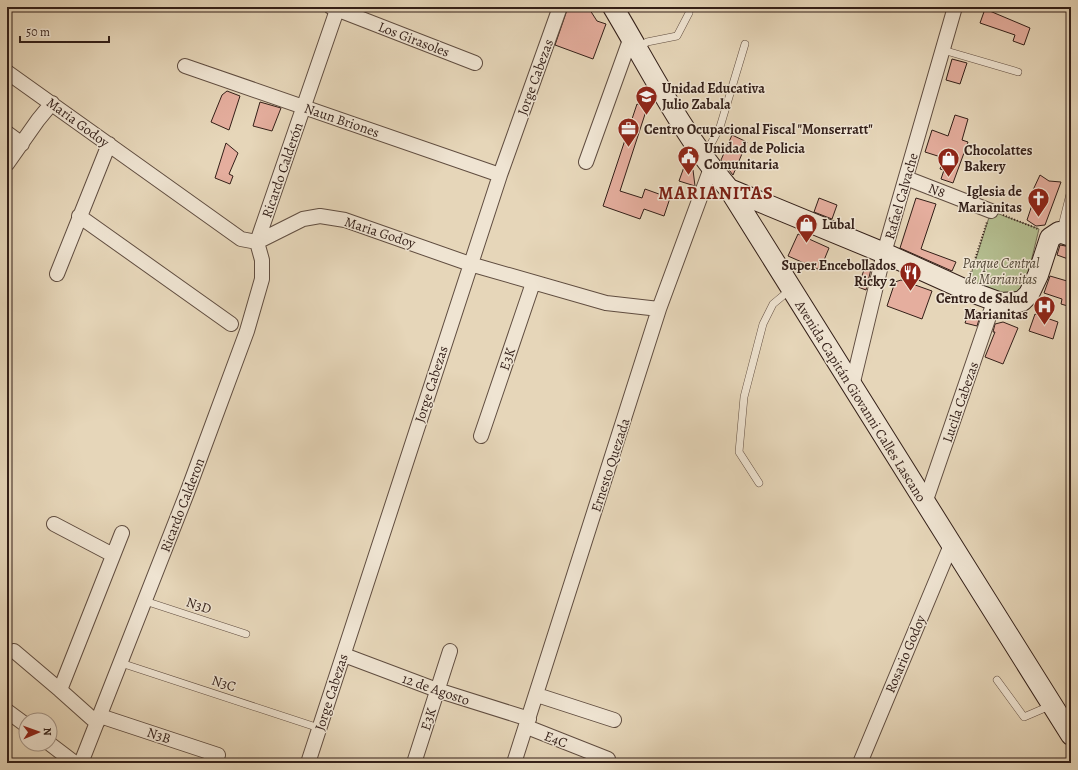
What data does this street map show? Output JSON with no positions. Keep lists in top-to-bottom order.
{
  "streets": {
    "street": [
      "Los Girasoles",
      "Jorge Cabezas",
      "Naun Briones",
      "Maria Godoy",
      "Ricardo Calderón",
      "N8",
      "Rafael Calvache",
      "E3K",
      "Avenida Capitán Giovanni Calles Lascano",
      "Lucila Cabezas",
      "Ernesto Quezada",
      "Ricardo Calderon",
      "Rosario Godoy",
      "12 de Agosto",
      "N3B",
      "E4C"
    ],
    "lane": ["N3D", "N3C"]
  },
  "crossings": [
    ["Los Girasoles", "Ricardo Calderón"],
    ["Jorge Cabezas", "Naun Briones"],
    ["Jorge Cabezas", "Maria Godoy"],
    ["Jorge Cabezas", "N3C"],
    ["Jorge Cabezas", "12 de Agosto"],
    ["Naun Briones", "Ricardo Calderón"],
    ["Maria Godoy", "Ricardo Calderón"],
    ["Maria Godoy", "E3K"],
    ["Maria Godoy", "Ernesto Quezada"],
    ["Maria Godoy", "Ricardo Calderon"],
    ["Ricardo Calderón", "Ricardo Calderon"],
    ["N8", "Rafael Calvache"],
    ["Rafael Calvache", "Avenida Capitán Giovanni Calles Lascano"],
    ["E3K", "12 de Agosto"],
    ["Avenida Capitán Giovanni Calles Lascano", "Lucila Cabezas"],
    ["Avenida Capitán Giovanni Calles Lascano", "Ernesto Quezada"],
    ["Avenida Capitán Giovanni Calles Lascano", "Rosario Godoy"],
    ["Ernesto Quezada", "12 de Agosto"],
    ["Ernesto Quezada", "E4C"],
    ["Ricardo Calderon", "N3D"],
    ["Ricardo Calderon", "N3C"],
    ["Ricardo Calderon", "N3B"],
    ["12 de Agosto", "E4C"]
  ],
  "districts": ["MARIANITAS"],
  "parks": ["Parque Central de Marianitas"],
  "places": {
    "school or university": ["Unidad Educativa Julio Zabala"],
    "office": ["Centro Ocupacional Fiscal \"Monserratt\""],
    "public building": ["Unidad de Policia Comunitaria"],
    "shop": ["Chocolattes Bakery", "Lubal"],
    "church": ["Iglesia de Marianitas"],
    "restaurant": ["Super Encebollados Ricky 2"],
    "hospital": ["Centro de Salud Marianitas"]
  },
  "scale_bar": "50 m",
  "north": "right"
}
